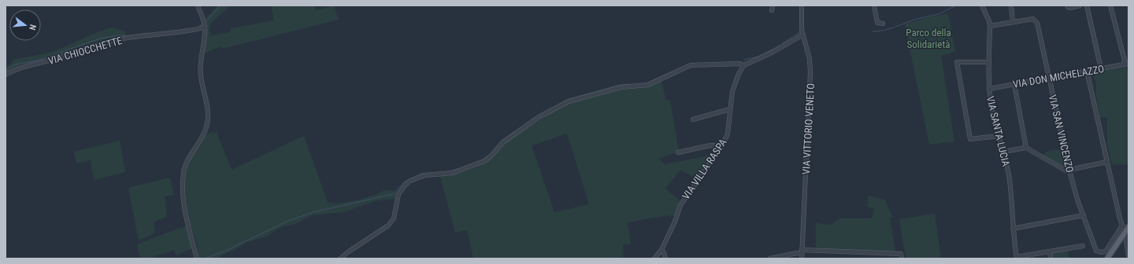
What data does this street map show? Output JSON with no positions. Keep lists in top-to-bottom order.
{
  "streets": {
    "street": [
      "VIA CHIOCCHETTE",
      "VIA DON MICHELAZZO",
      "VIA VITTORIO VENETO",
      "VIA SANTA LUCIA",
      "VIA SAN VINCENZO",
      "VIA VILLA RASPA"
    ]
  },
  "crossings": [
    ["VIA DON MICHELAZZO", "VIA SANTA LUCIA"],
    ["VIA DON MICHELAZZO", "VIA SAN VINCENZO"],
    ["VIA SANTA LUCIA", "VIA SAN VINCENZO"]
  ],
  "parks": ["Parco della Solidarietà"],
  "north": "right"
}
